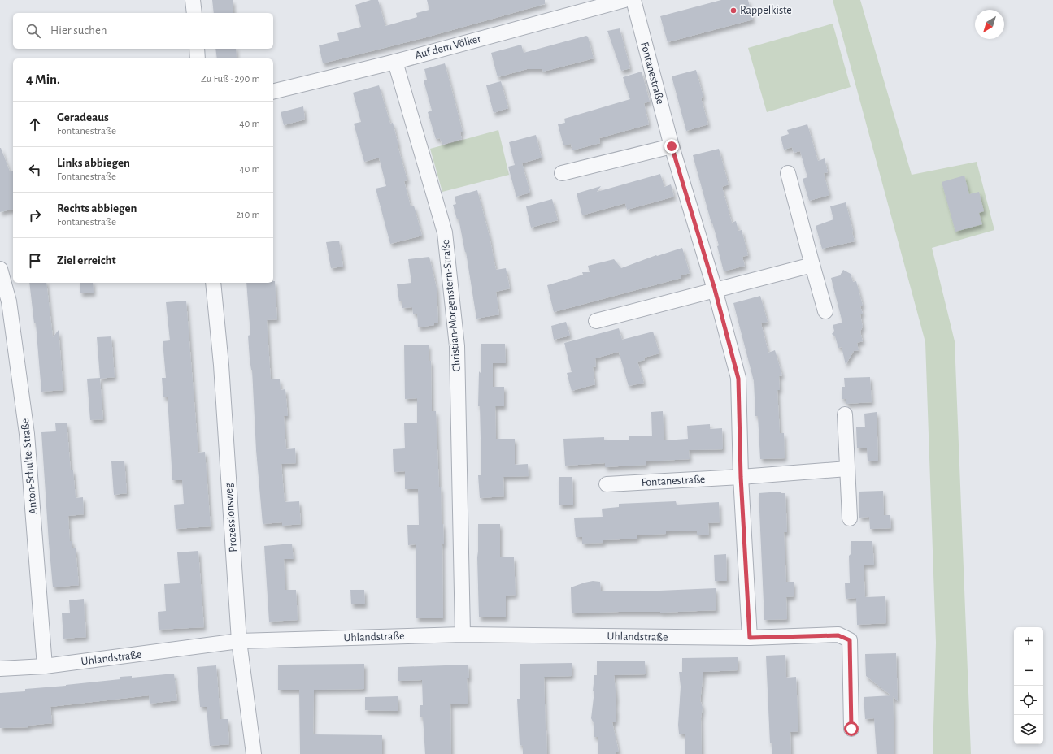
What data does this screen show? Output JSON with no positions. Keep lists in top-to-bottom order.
{
  "streets": {
    "street": [
      "Auf dem Völker",
      "Fontanestraße",
      "Christian-Morgenstern-Straße",
      "Anton-Schulte-Straße",
      "Prozessionsweg",
      "Uhlandstraße"
    ]
  },
  "crossings": [
    ["Auf dem Völker", "Christian-Morgenstern-Straße"],
    ["Fontanestraße", "Uhlandstraße"],
    ["Christian-Morgenstern-Straße", "Uhlandstraße"],
    ["Anton-Schulte-Straße", "Uhlandstraße"],
    ["Prozessionsweg", "Uhlandstraße"]
  ],
  "places": ["Rappelkiste"],
  "north": "bottom left",
  "page": {
    "search": "Hier suchen",
    "heading": ["4 Min.", "Zu Fuß · 290 m"],
    "list": [
      ["Geradeaus", "Fontanestraße", "40 m"],
      ["Links abbiegen", "Fontanestraße", "40 m"],
      ["Rechts abbiegen", "Fontanestraße", "210 m"],
      "Ziel erreicht"
    ],
    "map_buttons": ["+", "−"]
  }
}
